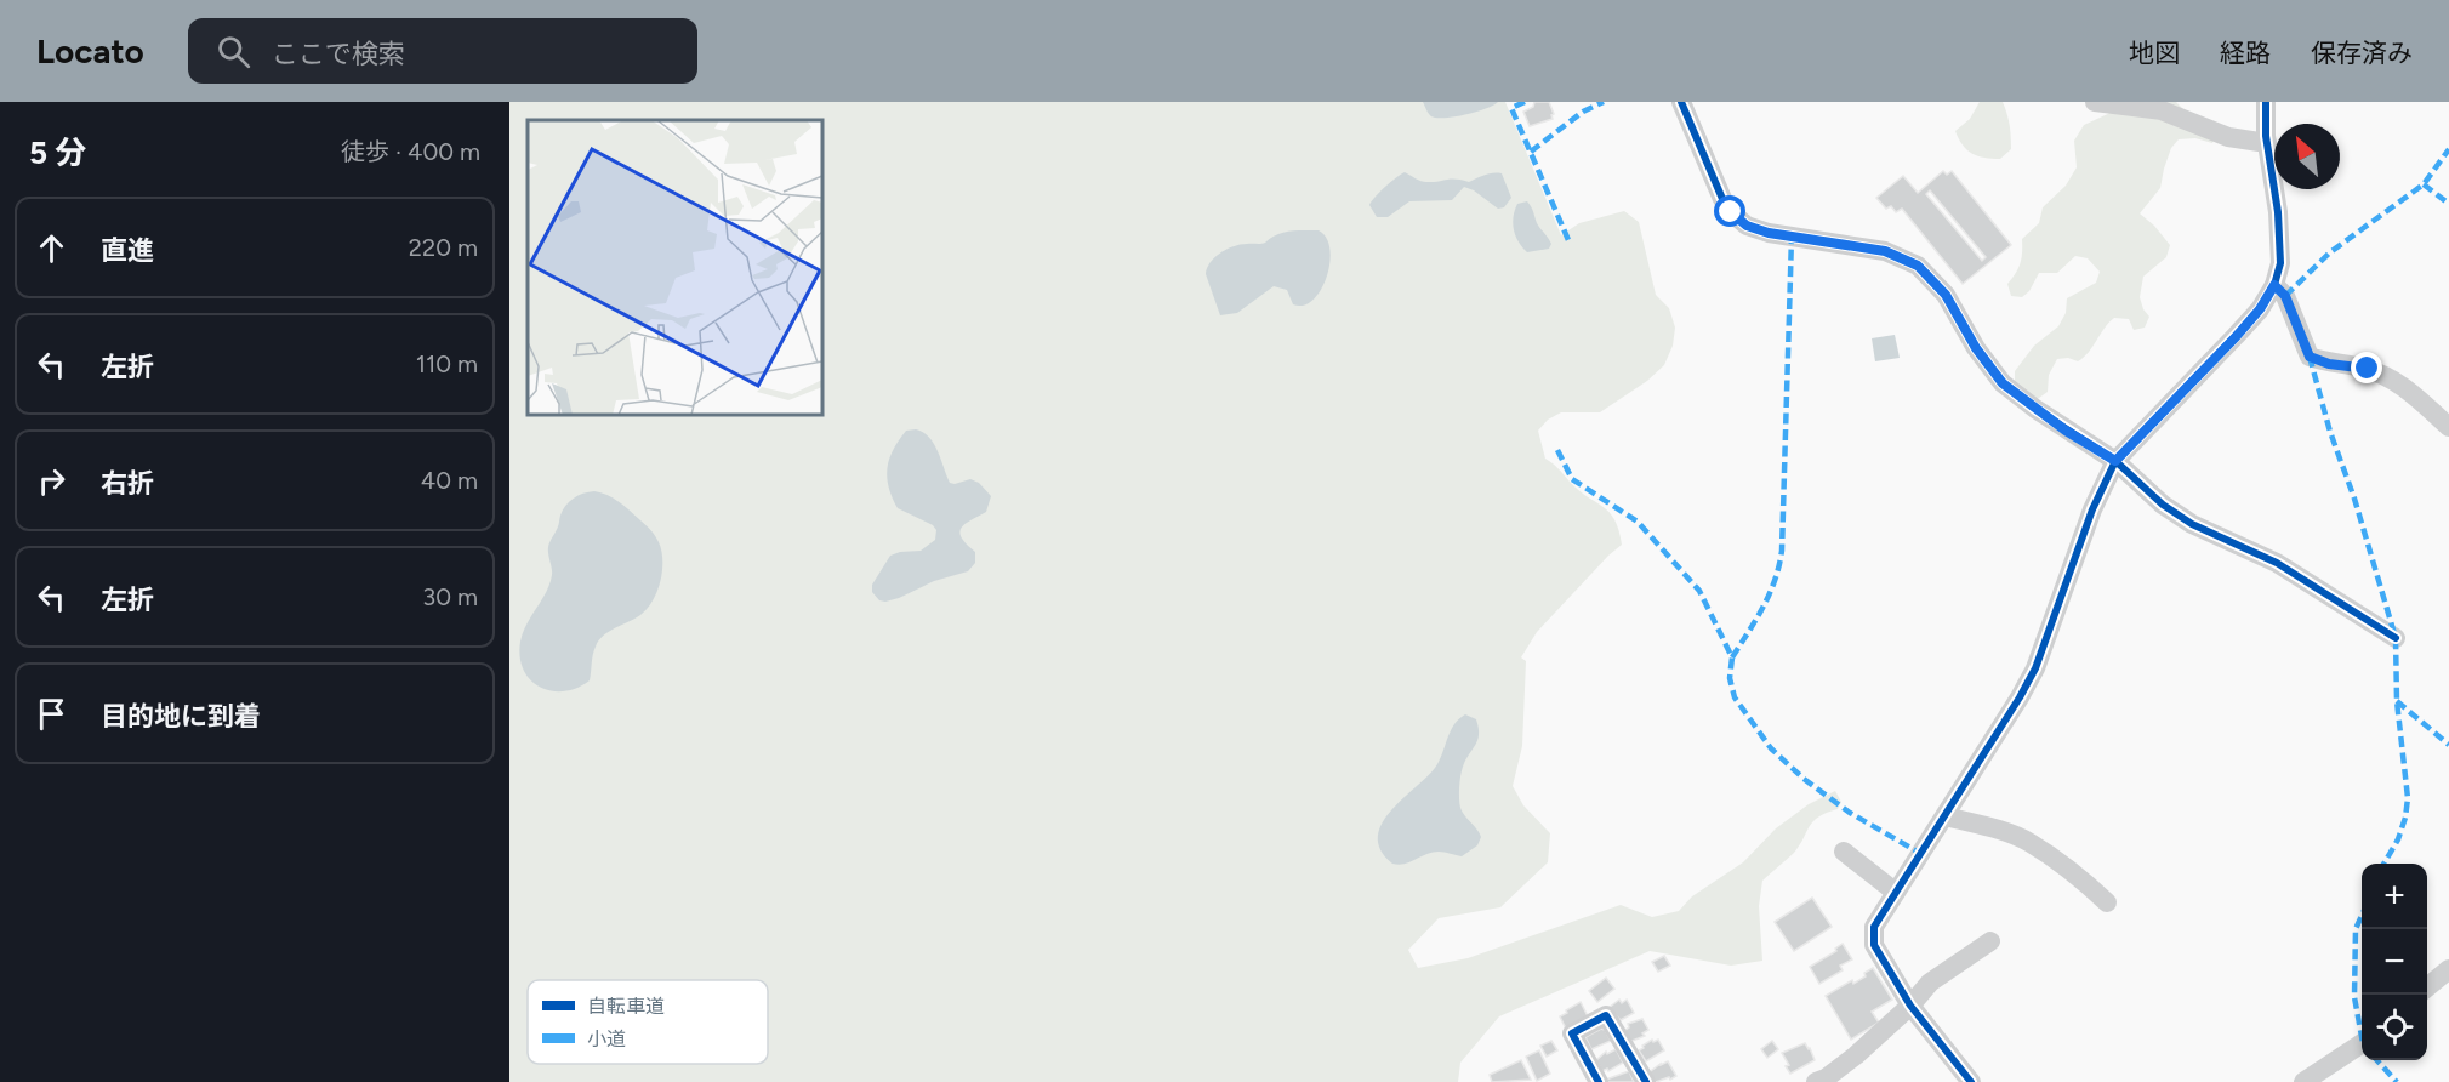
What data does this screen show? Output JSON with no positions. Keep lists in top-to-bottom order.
{
  "legend": ["自転車道", "小道"],
  "north": "top left",
  "page": {
    "header": "Locato",
    "search": "ここで検索",
    "nav": ["地図", "経路", "保存済み"],
    "heading": ["5 分", "徒歩 · 400 m"],
    "list": [
      ["直進", "220 m"],
      ["左折", "110 m"],
      ["右折", "40 m"],
      ["左折", "30 m"],
      "目的地に到着"
    ],
    "map_buttons": ["+", "−"]
  }
}
